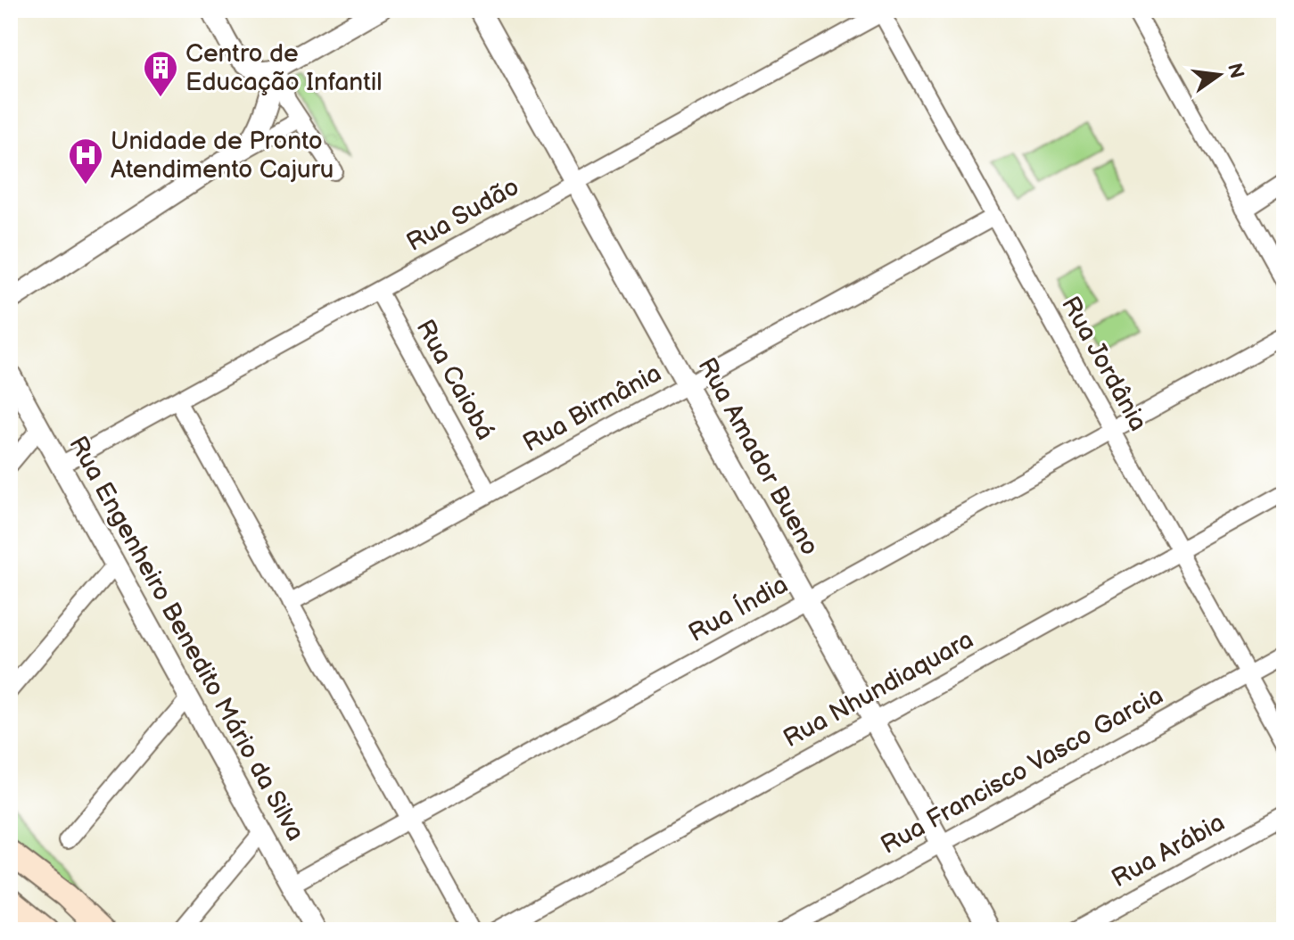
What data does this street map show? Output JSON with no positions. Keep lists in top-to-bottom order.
{
  "streets": {
    "street": [
      "Rua Sudão",
      "Rua Jordânia",
      "Rua Caiobá",
      "Rua Birmânia",
      "Rua Amador Bueno",
      "Rua Índia",
      "Rua Engenheiro Benedito Mário da Silva",
      "Rua Nhundiaquara",
      "Rua Francisco Vasco Garcia",
      "Rua Arábia"
    ]
  },
  "crossings": [
    ["Rua Sudão", "Rua Jordânia"],
    ["Rua Sudão", "Rua Caiobá"],
    ["Rua Sudão", "Rua Amador Bueno"],
    ["Rua Sudão", "Rua Engenheiro Benedito Mário da Silva"],
    ["Rua Jordânia", "Rua Birmânia"],
    ["Rua Jordânia", "Rua Índia"],
    ["Rua Jordânia", "Rua Nhundiaquara"],
    ["Rua Jordânia", "Rua Francisco Vasco Garcia"],
    ["Rua Caiobá", "Rua Birmânia"],
    ["Rua Birmânia", "Rua Amador Bueno"],
    ["Rua Amador Bueno", "Rua Índia"],
    ["Rua Amador Bueno", "Rua Nhundiaquara"],
    ["Rua Amador Bueno", "Rua Francisco Vasco Garcia"],
    ["Rua Índia", "Rua Engenheiro Benedito Mário da Silva"]
  ],
  "places": {
    "building": ["Centro de Educação Infantil"],
    "hospital": ["Unidade de Pronto Atendimento Cajuru"]
  },
  "north": "right"
}
